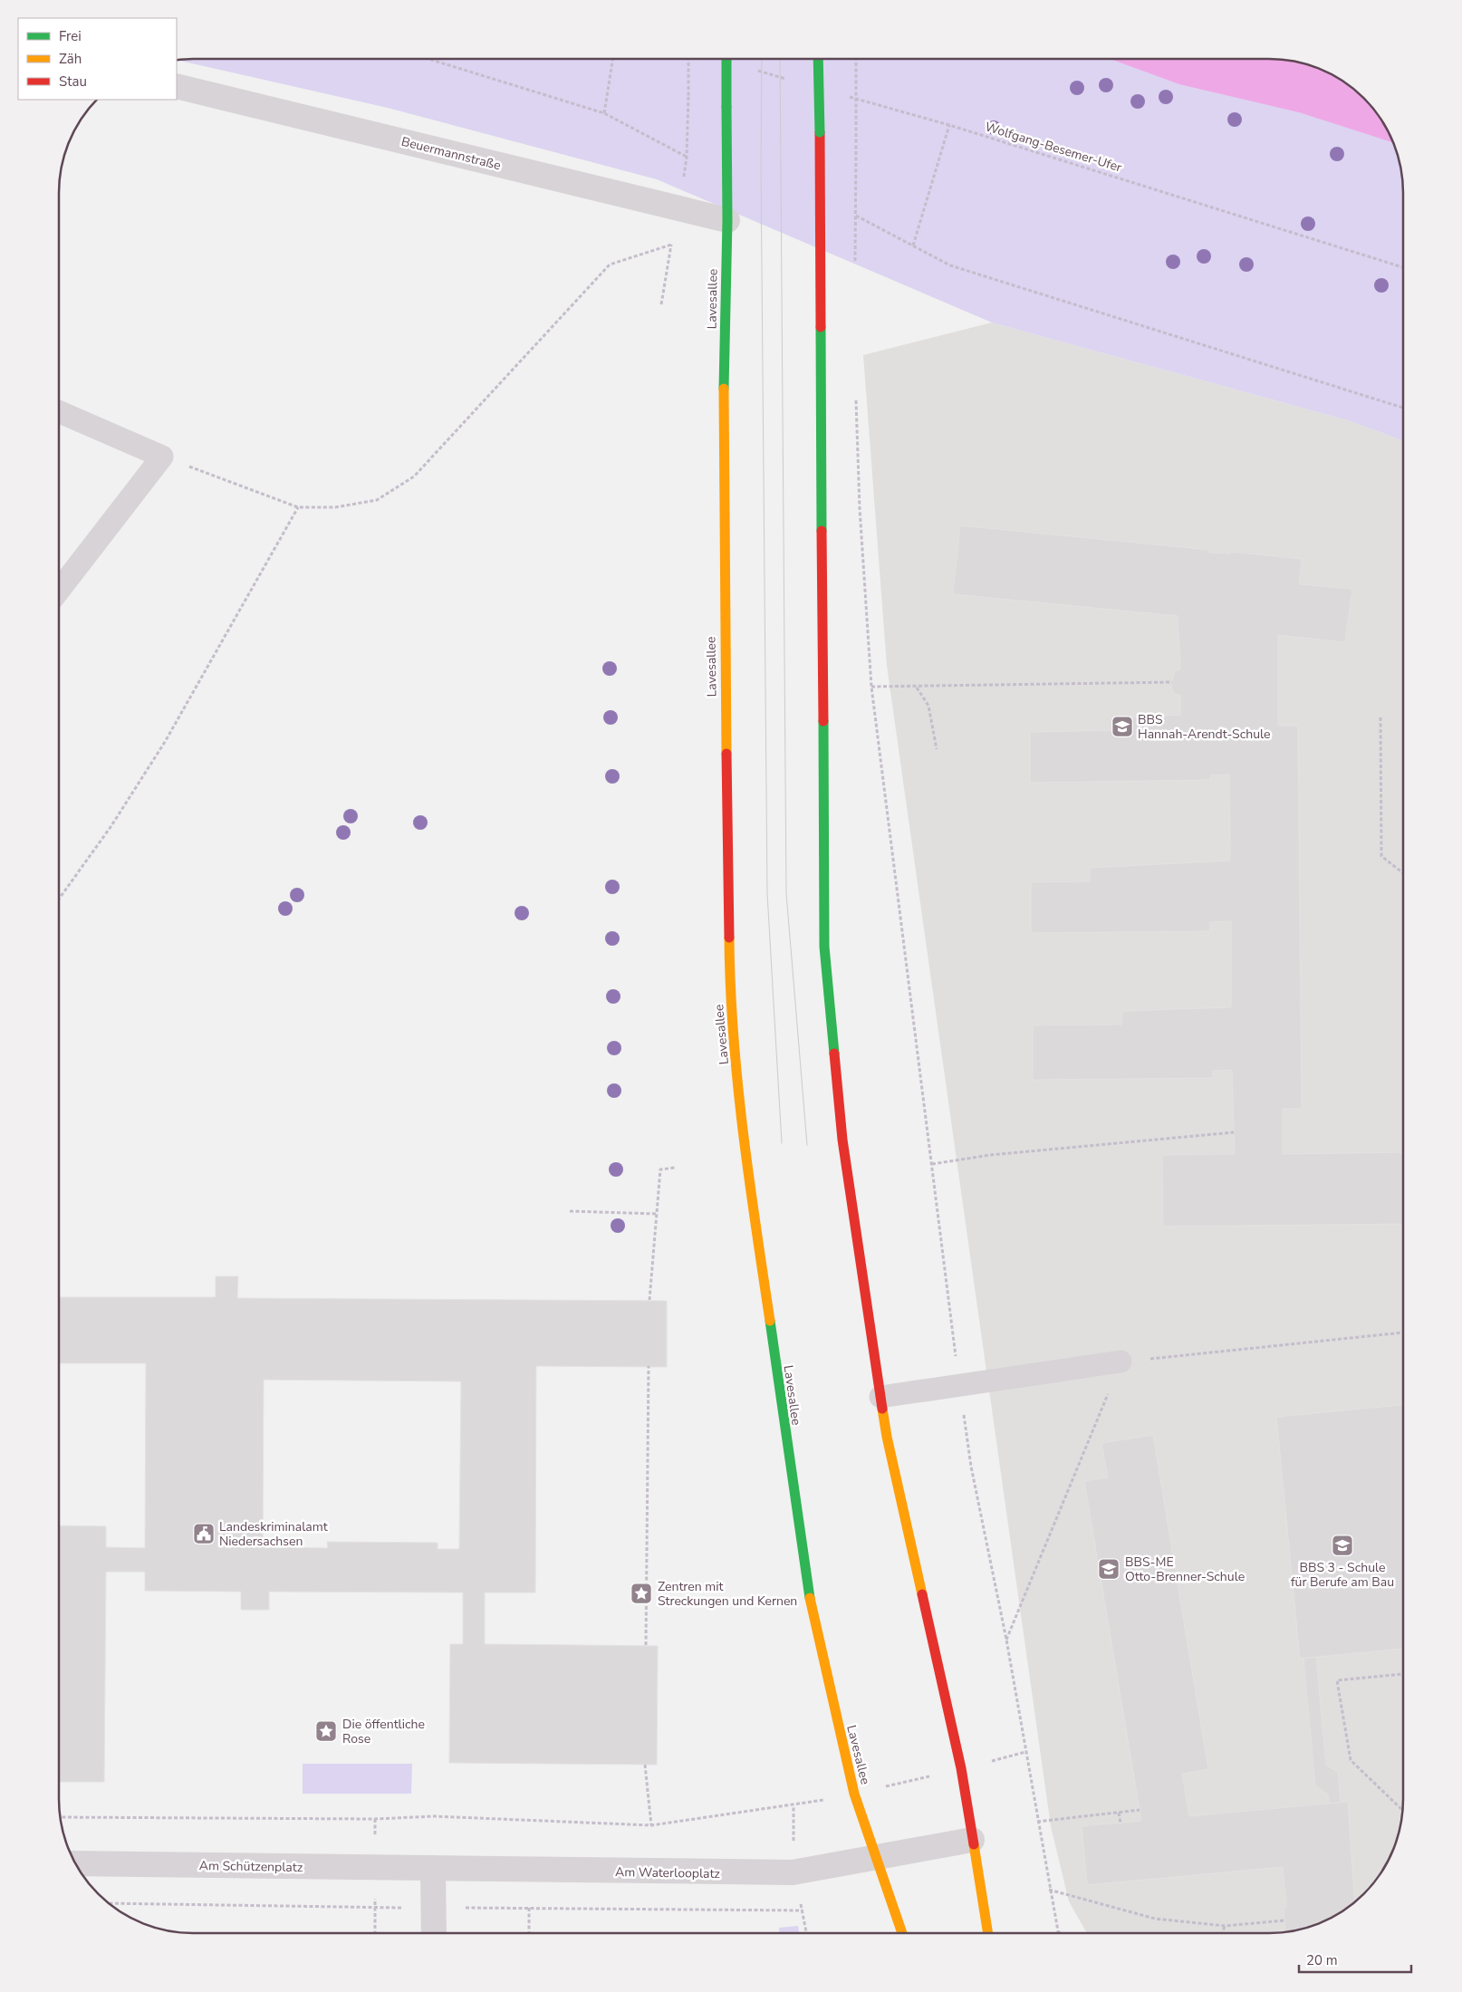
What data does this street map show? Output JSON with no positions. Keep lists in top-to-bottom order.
{
  "streets": {
    "main road": ["Lavesallee"],
    "street": ["Beuermannstraße", "Am Schützenplatz", "Am Waterlooplatz"],
    "path": ["Wolfgang-Besemer-Ufer"]
  },
  "crossings": [
    ["Beuermannstraße", "Lavesallee"],
    ["Lavesallee", "Am Waterlooplatz"],
    ["Am Schützenplatz", "Am Waterlooplatz"]
  ],
  "places": {
    "school or university": ["BBS Hannah-Arendt-Schule", "BBS 3 - Schule für Berufe am Bau", "BBS-ME Otto-Brenner-Schule"],
    "public building": ["Landeskriminalamt Niedersachsen"],
    "place": ["Zentren mit Streckungen und Kernen", "Die öffentliche Rose"]
  },
  "legend": ["Frei", "Zäh", "Stau"],
  "scale_bar": "20 m"
}
